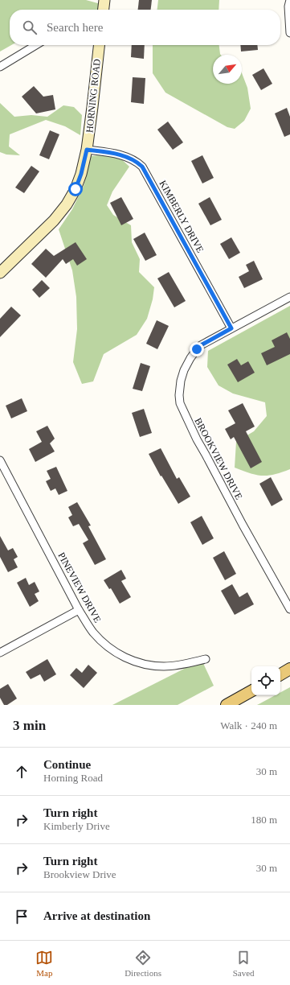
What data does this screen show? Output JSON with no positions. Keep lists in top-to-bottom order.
{
  "streets": {
    "street": [
      "HORNING ROAD",
      "KIMBERLY DRIVE",
      "BROOKVIEW DRIVE",
      "PINEVIEW DRIVE"
    ]
  },
  "crossings": [
    ["HORNING ROAD", "KIMBERLY DRIVE"],
    ["KIMBERLY DRIVE", "BROOKVIEW DRIVE"]
  ],
  "north": "top right",
  "page": {
    "search": "Search here",
    "heading": ["3 min", "Walk · 240 m"],
    "list": [
      ["Continue", "Horning Road", "30 m"],
      ["Turn right", "Kimberly Drive", "180 m"],
      ["Turn right", "Brookview Drive", "30 m"],
      "Arrive at destination"
    ],
    "nav": ["Map", "Directions", "Saved"]
  }
}
